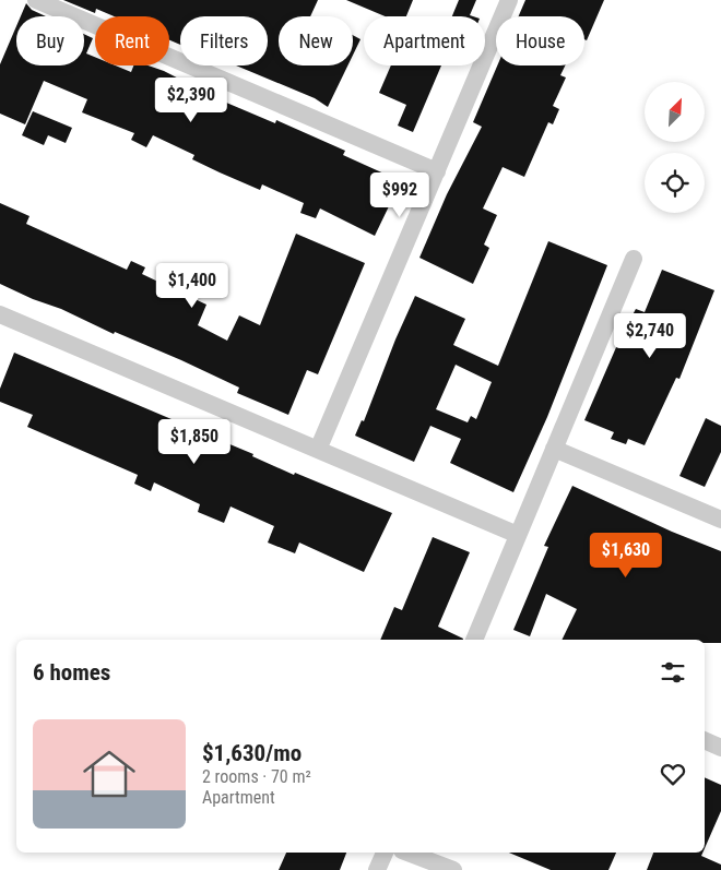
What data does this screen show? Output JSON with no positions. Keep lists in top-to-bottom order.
{
  "north": "top right",
  "page": {
    "chip": [
      "Buy",
      "Rent",
      "Filters",
      "New",
      "Apartment",
      "House"
    ],
    "price": [
      "$2,390",
      "$992",
      "$1,400",
      "$2,740",
      "$1,850",
      "$1,630"
    ],
    "heading": "6 homes",
    "list": [
      {
        "name": "$1,630/mo",
        "note": "2 rooms · 70 m² · Apartment"
      }
    ]
  }
}
